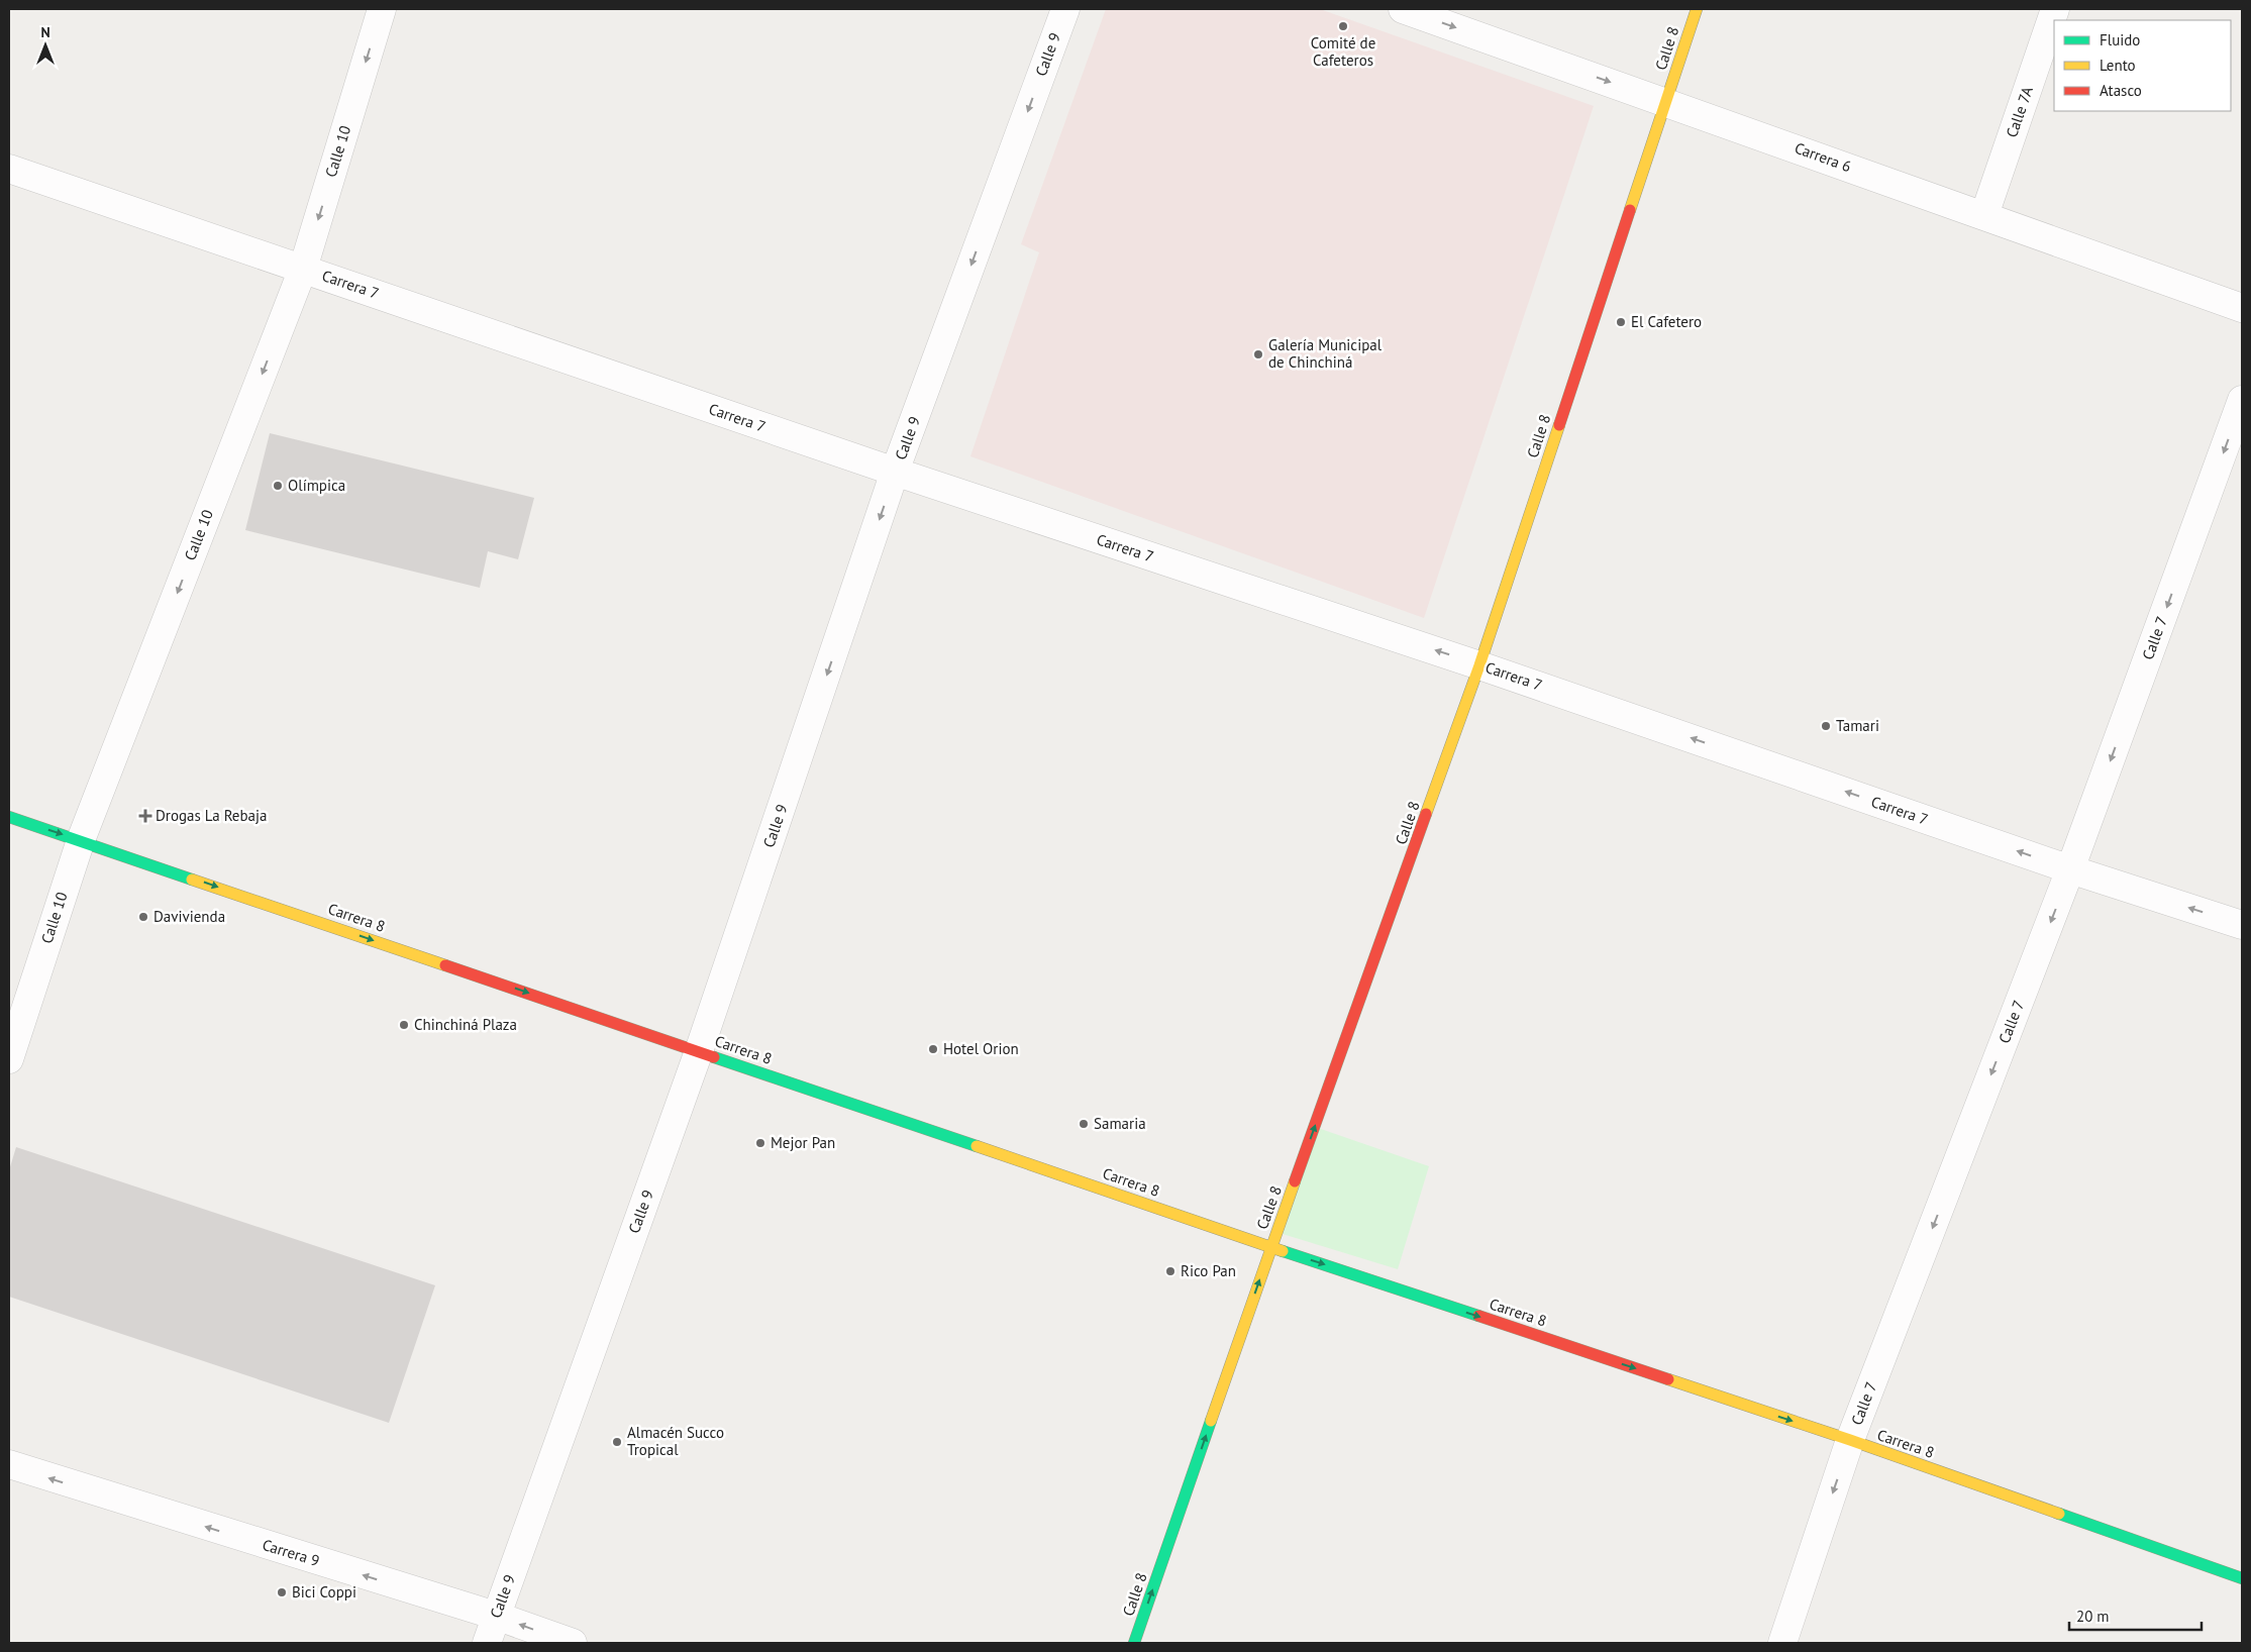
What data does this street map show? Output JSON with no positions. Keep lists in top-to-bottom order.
{
  "streets": {
    "street": [
      "Calle 8",
      "Calle 9",
      "Calle 7A",
      "Calle 10",
      "Carrera 6",
      "Carrera 7",
      "Calle 7",
      "Carrera 8",
      "Carrera 9"
    ]
  },
  "crossings": [
    ["Calle 8", "Carrera 6"],
    ["Calle 8", "Carrera 7"],
    ["Calle 8", "Carrera 8"],
    ["Calle 9", "Carrera 7"],
    ["Calle 9", "Carrera 8"],
    ["Calle 9", "Carrera 9"],
    ["Calle 7A", "Carrera 6"],
    ["Calle 10", "Carrera 7"],
    ["Calle 10", "Carrera 8"],
    ["Carrera 7", "Calle 7"],
    ["Calle 7", "Carrera 8"]
  ],
  "one_way": [
    "Calle 8",
    "Calle 9",
    "Calle 10",
    "Carrera 7",
    "Calle 7",
    "Carrera 8",
    "Carrera 9"
  ],
  "places": {
    "other": [
      "Comité de Cafeteros",
      "El Cafetero",
      "Galería Municipal de Chinchiná",
      "Olímpica",
      "Tamari",
      "Davivienda",
      "Chinchiná Plaza",
      "Hotel Orion",
      "Samaria",
      "Mejor Pan",
      "Rico Pan",
      "Almacén Succo Tropical",
      "Bici Coppi"
    ],
    "health": ["Drogas La Rebaja"]
  },
  "legend": ["Fluido", "Lento", "Atasco"],
  "scale_bar": "20 m",
  "north": "top"
}
